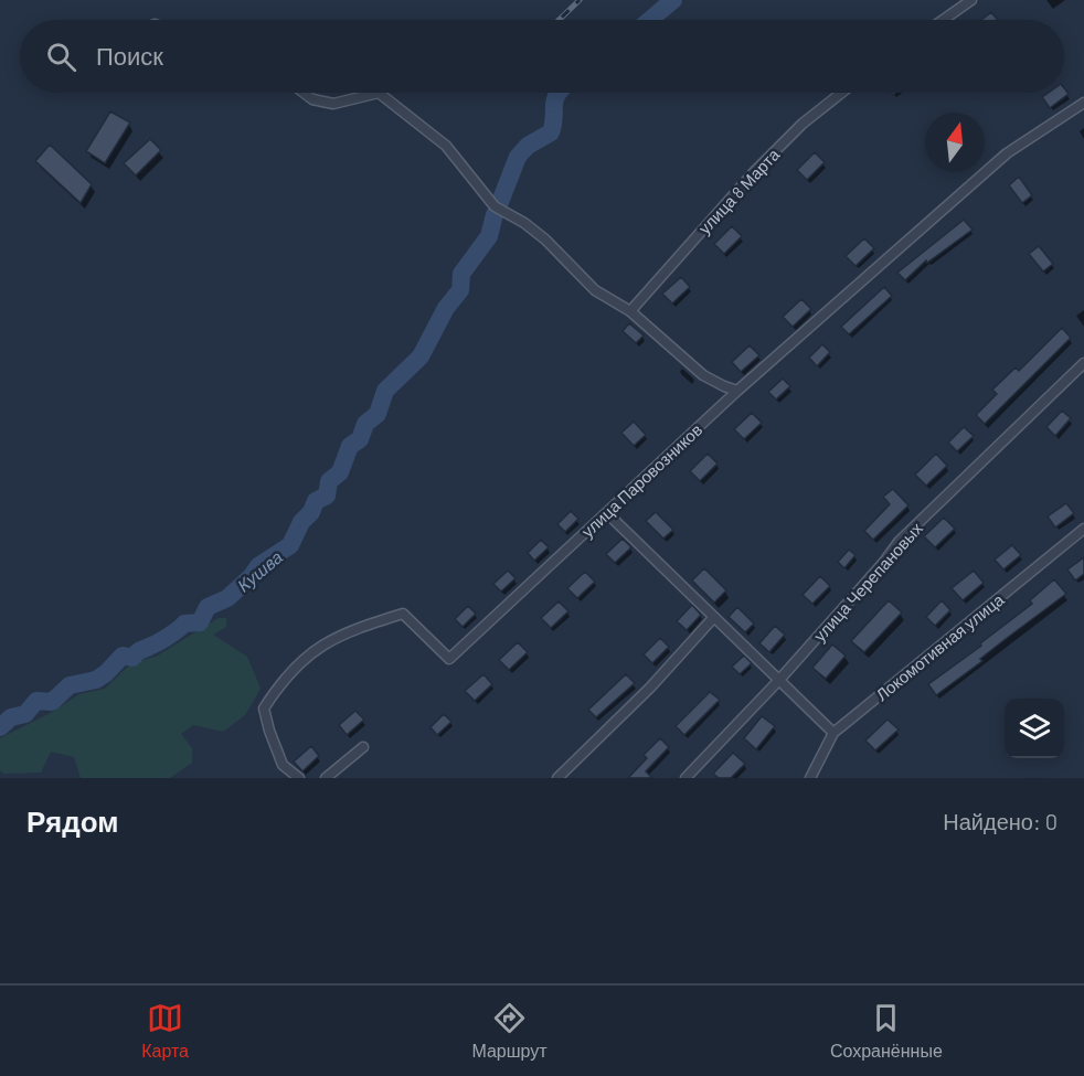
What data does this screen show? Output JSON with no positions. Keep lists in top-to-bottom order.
{
  "streets": {
    "street": [
      "улица 8 Марта",
      "улица Паровозников",
      "улица Черепановых",
      "Локомотивная улица"
    ]
  },
  "water": ["Кушва"],
  "north": "top",
  "page": {
    "search": "Поиск",
    "heading": ["Рядом", "Найдено: 0"],
    "nav": ["Карта", "Маршрут", "Сохранённые"]
  }
}
